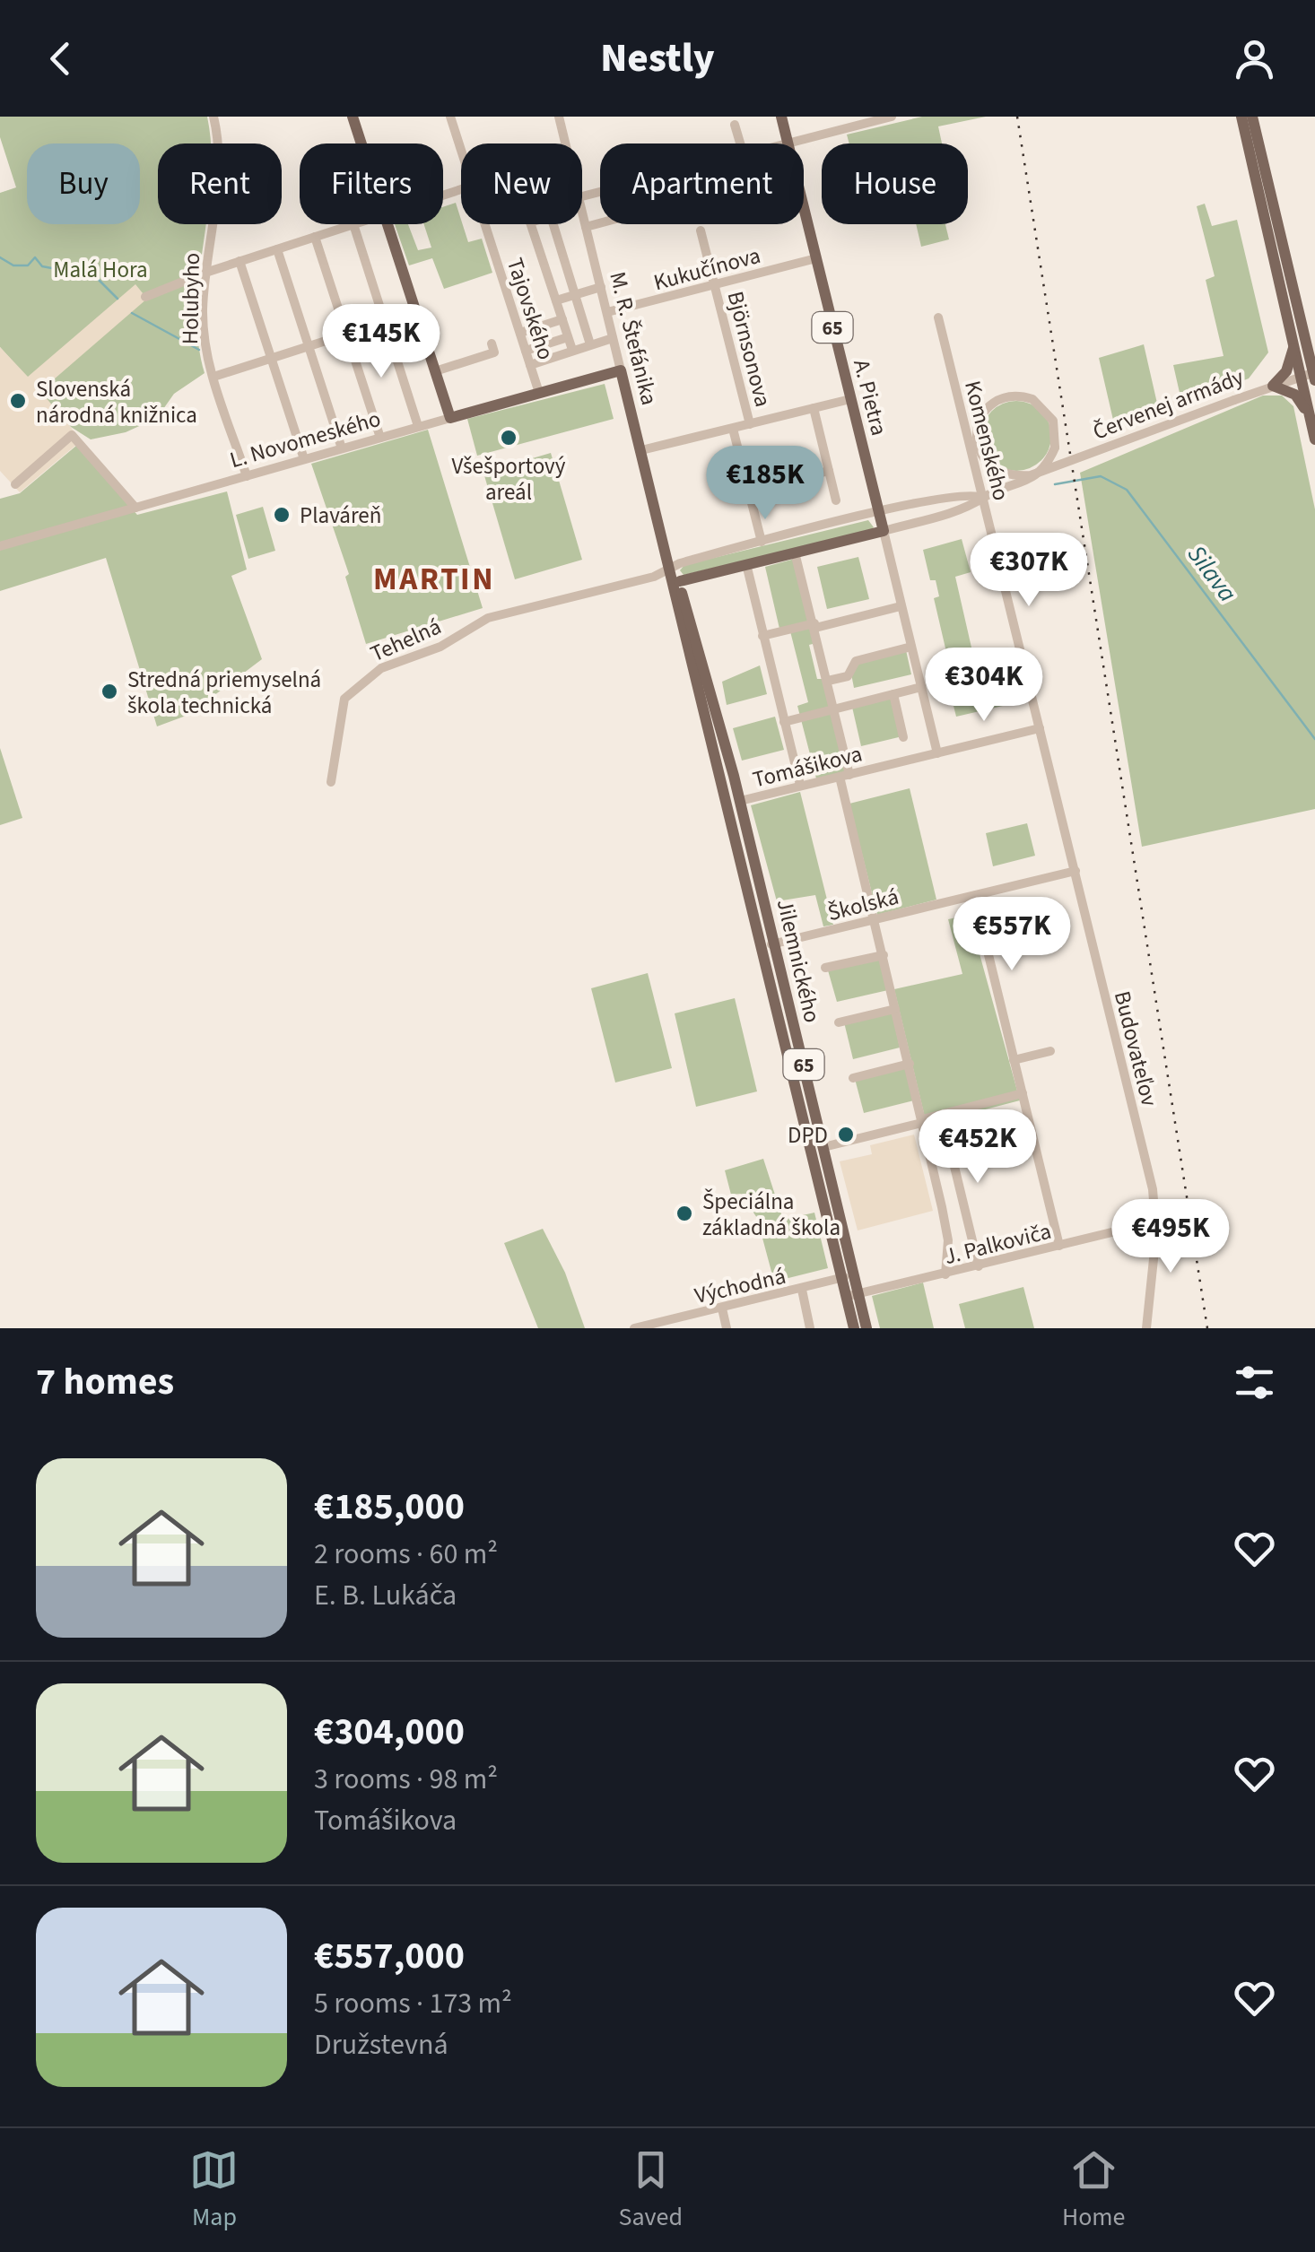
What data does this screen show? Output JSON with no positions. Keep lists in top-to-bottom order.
{
  "streets": {
    "main road": [
      "65",
      "M. R. Štefánika",
      "A. Pietra",
      "Červenej armády",
      "L. Novomeského",
      "Jilemnického"
    ],
    "street": [
      "Kukučínova",
      "Holubyho",
      "Tajovského",
      "Björnsonova",
      "Komenského",
      "Tehelná",
      "Tomášikova",
      "Školská",
      "Budovateľov",
      "J. Palkoviča",
      "Východná"
    ]
  },
  "crossings": [
    ["Kukučínova", "M. R. Štefánika"],
    ["Kukučínova", "Björnsonova"],
    ["Kukučínova", "A. Pietra"],
    ["Holubyho", "L. Novomeského"],
    ["Tajovského", "L. Novomeského"],
    ["M. R. Štefánika", "Červenej armády"],
    ["M. R. Štefánika", "L. Novomeského"],
    ["M. R. Štefánika", "Tehelná"],
    ["M. R. Štefánika", "Jilemnického"],
    ["A. Pietra", "Červenej armády"],
    ["Červenej armády", "Komenského"],
    ["Červenej armády", "Tehelná"],
    ["Červenej armády", "Jilemnického"],
    ["Komenského", "Tomášikova"],
    ["Komenského", "Budovateľov"],
    ["Tehelná", "Jilemnického"],
    ["Tomášikova", "Jilemnického"],
    ["Tomášikova", "Budovateľov"],
    ["Školská", "Jilemnického"],
    ["Školská", "Budovateľov"],
    ["Jilemnického", "J. Palkoviča"],
    ["Jilemnického", "Východná"],
    ["Budovateľov", "J. Palkoviča"]
  ],
  "districts": ["MARTIN"],
  "water": ["Silava"],
  "parks": ["Malá Hora"],
  "places": [
    "Slovenská národná knižnica",
    "Všešportový areál",
    "Plaváreň",
    "Stredná priemyselná škola technická",
    "DPD",
    "Špeciálna základná škola"
  ],
  "page": {
    "header": "Nestly",
    "chip": [
      "Buy",
      "Rent",
      "Filters",
      "New",
      "Apartment",
      "House"
    ],
    "price": [
      "€145K",
      "€185K",
      "€307K",
      "€304K",
      "€557K",
      "€452K",
      "€495K"
    ],
    "heading": "7 homes",
    "list": [
      {
        "name": "€185,000",
        "note": "2 rooms · 60 m² · E. B. Lukáča"
      },
      {
        "name": "€304,000",
        "note": "3 rooms · 98 m² · Tomášikova"
      },
      {
        "name": "€557,000",
        "note": "5 rooms · 173 m² · Družstevná"
      }
    ],
    "tabs": ["Map", "Saved", "Home"]
  }
}
